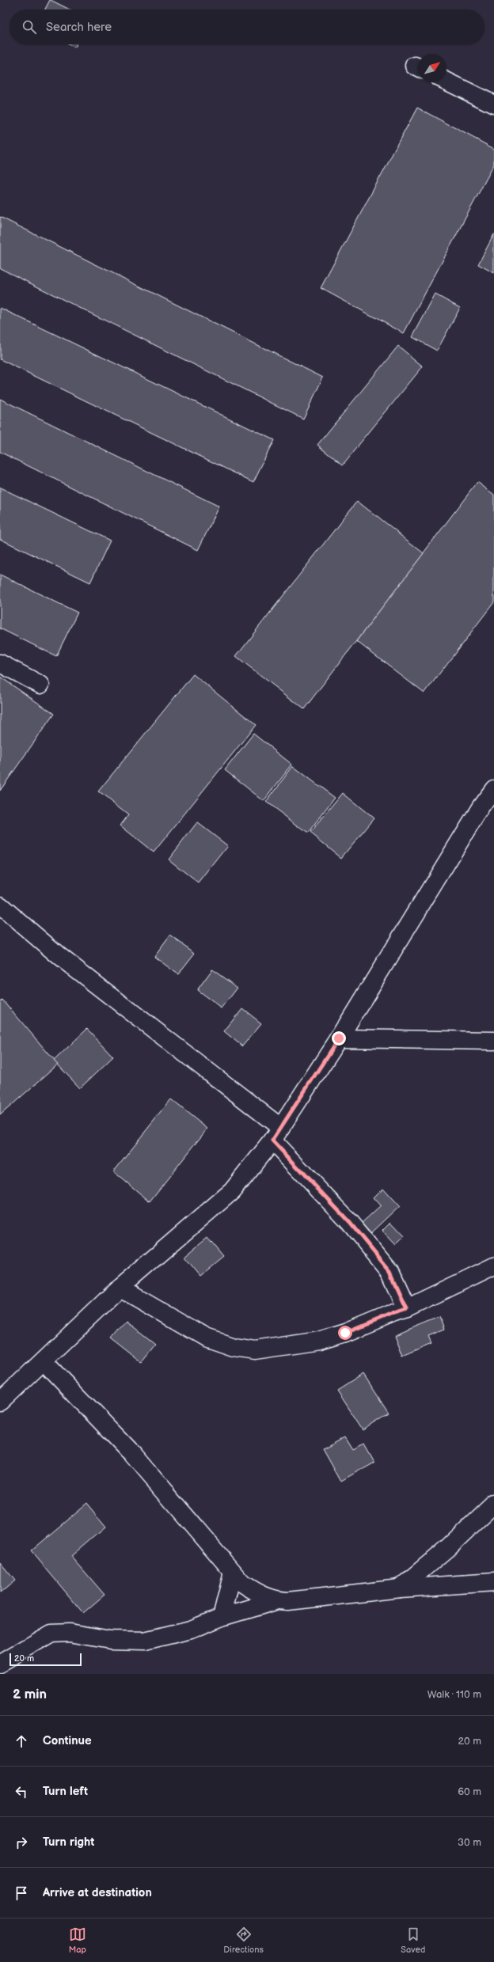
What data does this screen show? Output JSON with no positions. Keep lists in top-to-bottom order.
{
  "scale_bar": "20 m",
  "north": "top right",
  "page": {
    "search": "Search here",
    "scale": "20 m",
    "heading": ["2 min", "Walk · 110 m"],
    "list": [
      ["Continue", "20 m"],
      ["Turn left", "60 m"],
      ["Turn right", "30 m"],
      "Arrive at destination"
    ],
    "nav": ["Map", "Directions", "Saved"]
  }
}
